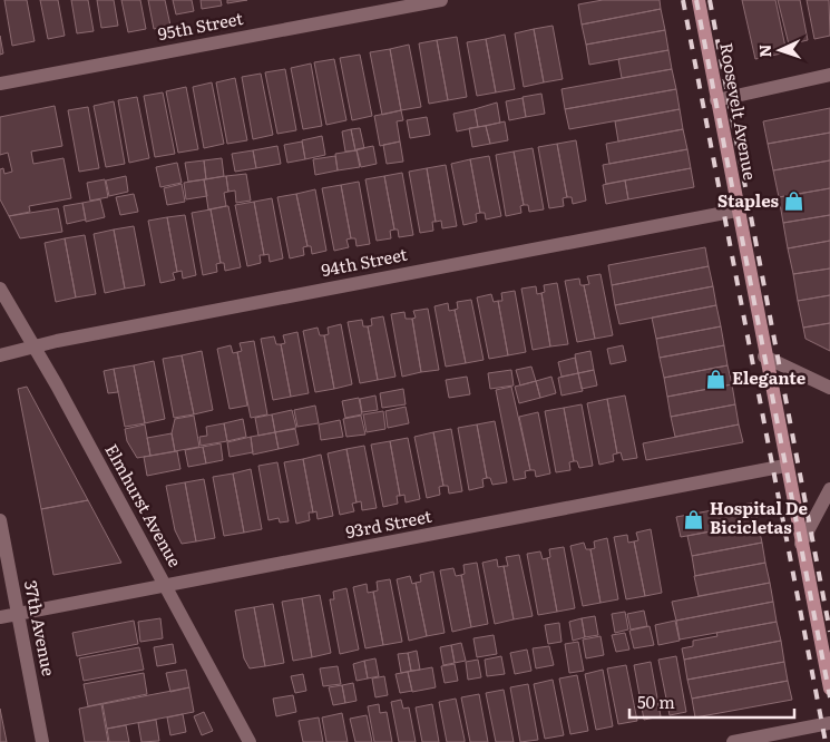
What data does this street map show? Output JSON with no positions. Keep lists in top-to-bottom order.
{
  "streets": {
    "main road": ["Roosevelt Avenue"],
    "street": [
      "95th Street",
      "94th Street",
      "Elmhurst Avenue",
      "93rd Street",
      "37th Avenue"
    ]
  },
  "crossings": [
    ["Roosevelt Avenue", "94th Street"],
    ["Roosevelt Avenue", "93rd Street"],
    ["94th Street", "Elmhurst Avenue"],
    ["Elmhurst Avenue", "93rd Street"],
    ["93rd Street", "37th Avenue"]
  ],
  "places": {
    "shop": ["Staples", "Elegante", "Hospital De Bicicletas"]
  },
  "scale_bar": "50 m",
  "north": "left"
}
